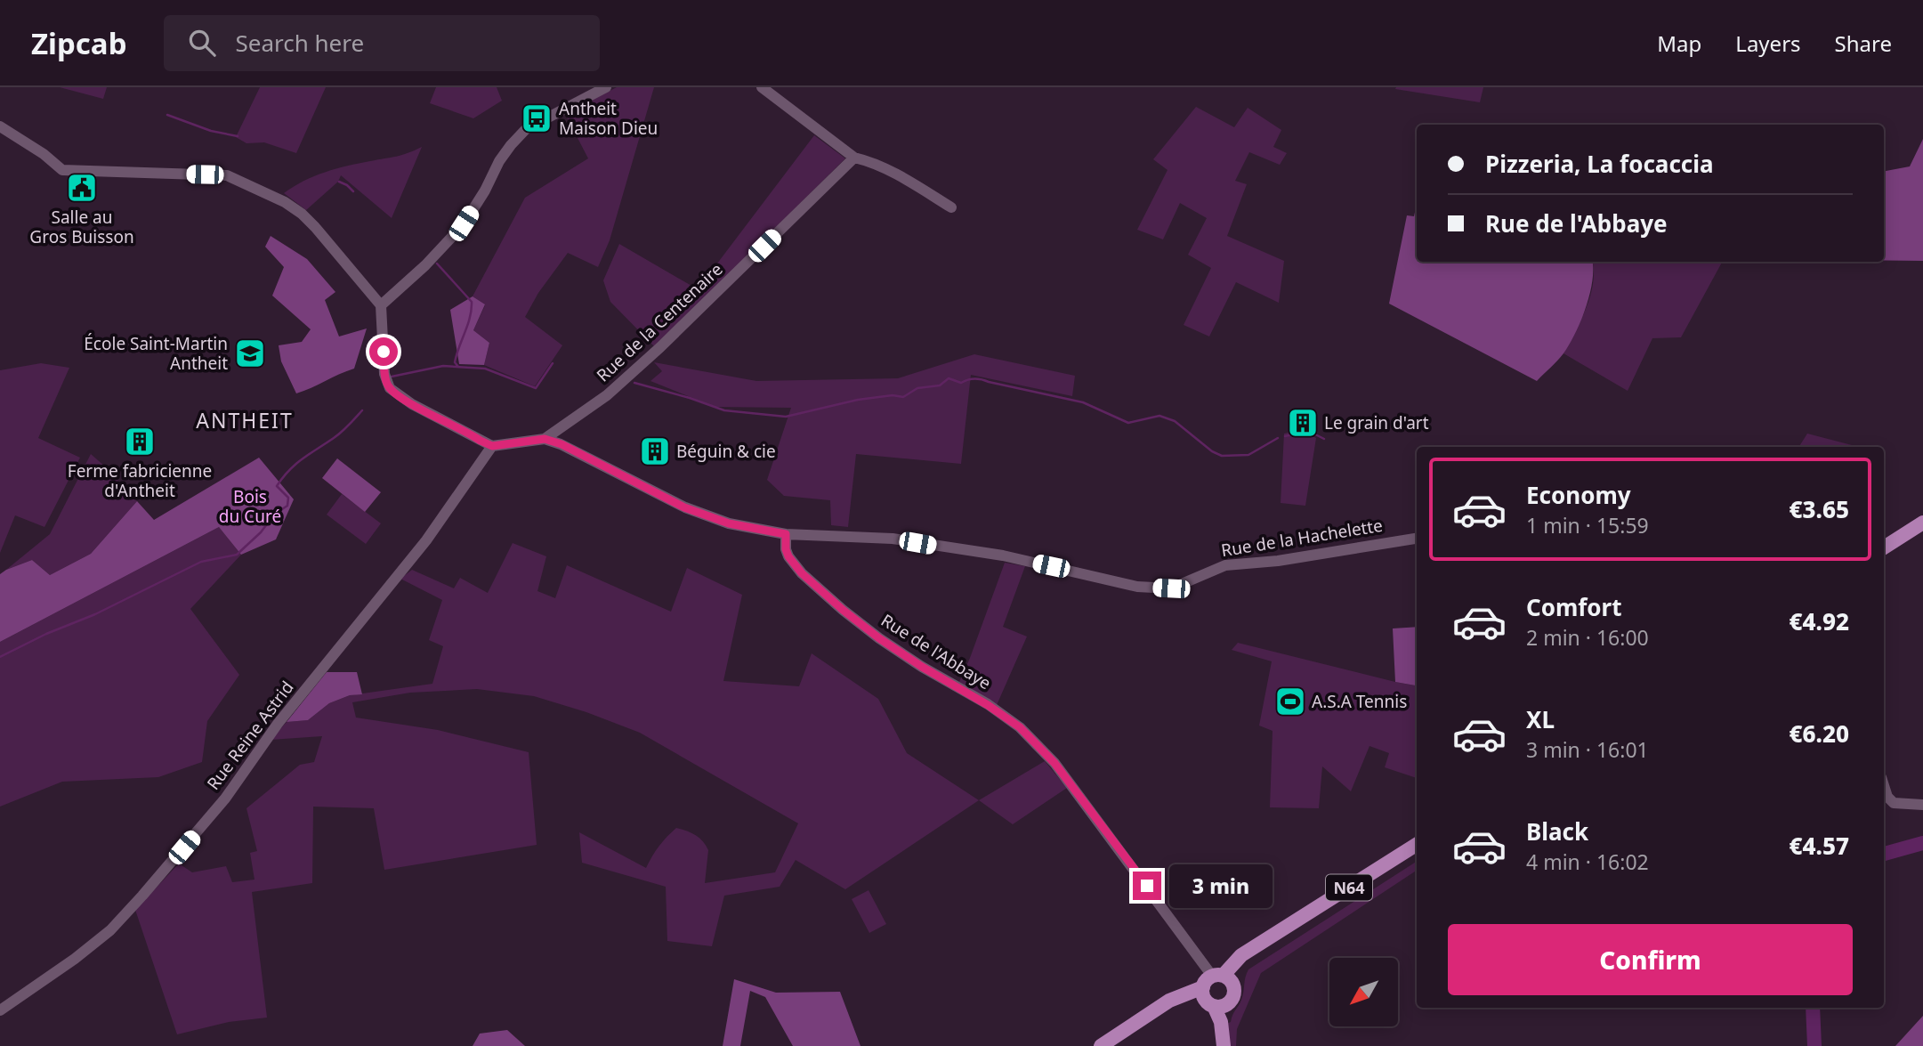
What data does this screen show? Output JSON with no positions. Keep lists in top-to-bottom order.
{
  "streets": {
    "main road": ["N64"],
    "street": [
      "Rue de la Centenaire",
      "Rue de la Hachelette",
      "Rue de l'Abbaye",
      "Rue Reine Astrid"
    ]
  },
  "crossings": [
    ["Rue de la Centenaire", "Rue de la Hachelette"],
    ["Rue de la Centenaire", "Rue Reine Astrid"],
    ["Rue de la Hachelette", "Rue de l'Abbaye"],
    ["Rue de l'Abbaye", "N64"]
  ],
  "districts": ["ANTHEIT"],
  "parks": ["Bois du Curé"],
  "places": {
    "bus stop": ["Antheit Maison Dieu"],
    "public building": ["Salle au Gros Buisson"],
    "school or university": ["École Saint-Martin Antheit"],
    "building": ["Le grain d'art", "Ferme fabricienne d'Antheit", "Béguin & cie"],
    "sports": ["A.S.A Tennis"]
  },
  "north": "bottom left",
  "page": {
    "header": "Zipcab",
    "search": "Search here",
    "nav": ["Map", "Layers", "Share"],
    "banner": ["Pizzeria, La focaccia", "Rue de l'Abbaye"],
    "list": [
      {
        "name": "Economy",
        "note": "1 min · 15:59",
        "value": "€3.65"
      },
      {
        "name": "Comfort",
        "note": "2 min · 16:00",
        "value": "€4.92"
      },
      {
        "name": "XL",
        "note": "3 min · 16:01",
        "value": "€6.20"
      },
      {
        "name": "Black",
        "note": "4 min · 16:02",
        "value": "€4.57"
      }
    ],
    "bubble": "3 min",
    "buttons": "Confirm"
  }
}
